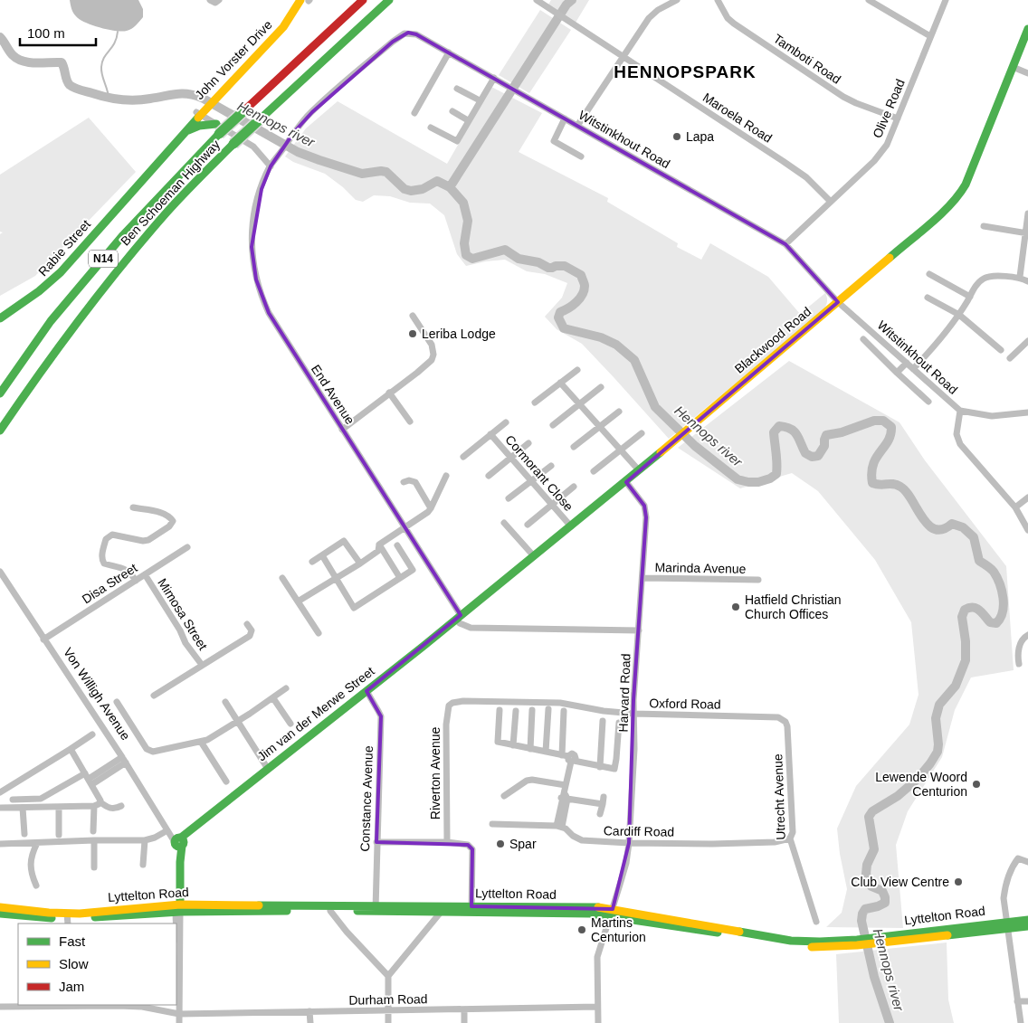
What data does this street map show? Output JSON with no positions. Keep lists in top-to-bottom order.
{
  "streets": {
    "main road": [
      "John Vorster Drive",
      "Ben Schoeman Highway",
      "Rabie Street",
      "N14",
      "Blackwood Road",
      "Jim van der Merwe Street",
      "Lyttelton Road"
    ],
    "street": [
      "Tamboti Road",
      "Olive Road",
      "Maroela Road",
      "Witstinkhout Road",
      "End Avenue",
      "Cormorant Close",
      "Marinda Avenue",
      "Disa Street",
      "Mimosa Street",
      "Harvard Road",
      "Von Willigh Avenue",
      "Oxford Road",
      "Riverton Avenue",
      "Utrecht Avenue",
      "Constance Avenue",
      "Cardiff Road",
      "Durham Road"
    ]
  },
  "crossings": [
    ["Tamboti Road", "Olive Road"],
    ["John Vorster Drive", "Rabie Street"],
    ["Olive Road", "Maroela Road"],
    ["Olive Road", "Witstinkhout Road"],
    ["Witstinkhout Road", "Blackwood Road"],
    ["Witstinkhout Road", "End Avenue"],
    ["Blackwood Road", "End Avenue"],
    ["Blackwood Road", "Cormorant Close"],
    ["Blackwood Road", "Harvard Road"],
    ["Blackwood Road", "Jim van der Merwe Street"],
    ["End Avenue", "Jim van der Merwe Street"],
    ["Marinda Avenue", "Harvard Road"],
    ["Disa Street", "Mimosa Street"],
    ["Disa Street", "Von Willigh Avenue"],
    ["Harvard Road", "Oxford Road"],
    ["Harvard Road", "Cardiff Road"],
    ["Harvard Road", "Lyttelton Road"],
    ["Harvard Road", "Durham Road"],
    ["Von Willigh Avenue", "Jim van der Merwe Street"],
    ["Oxford Road", "Riverton Avenue"],
    ["Oxford Road", "Utrecht Avenue"],
    ["Jim van der Merwe Street", "Constance Avenue"],
    ["Utrecht Avenue", "Cardiff Road"],
    ["Constance Avenue", "Lyttelton Road"]
  ],
  "districts": ["HENNOPSPARK"],
  "water": ["Hennops river"],
  "places": [
    "Lapa",
    "Leriba Lodge",
    "Hatfield Christian Church Offices",
    "Lewende Woord Centurion",
    "Spar",
    "Club View Centre",
    "Martins Centurion"
  ],
  "legend": ["Fast", "Slow", "Jam"],
  "scale_bar": "100 m"
}
